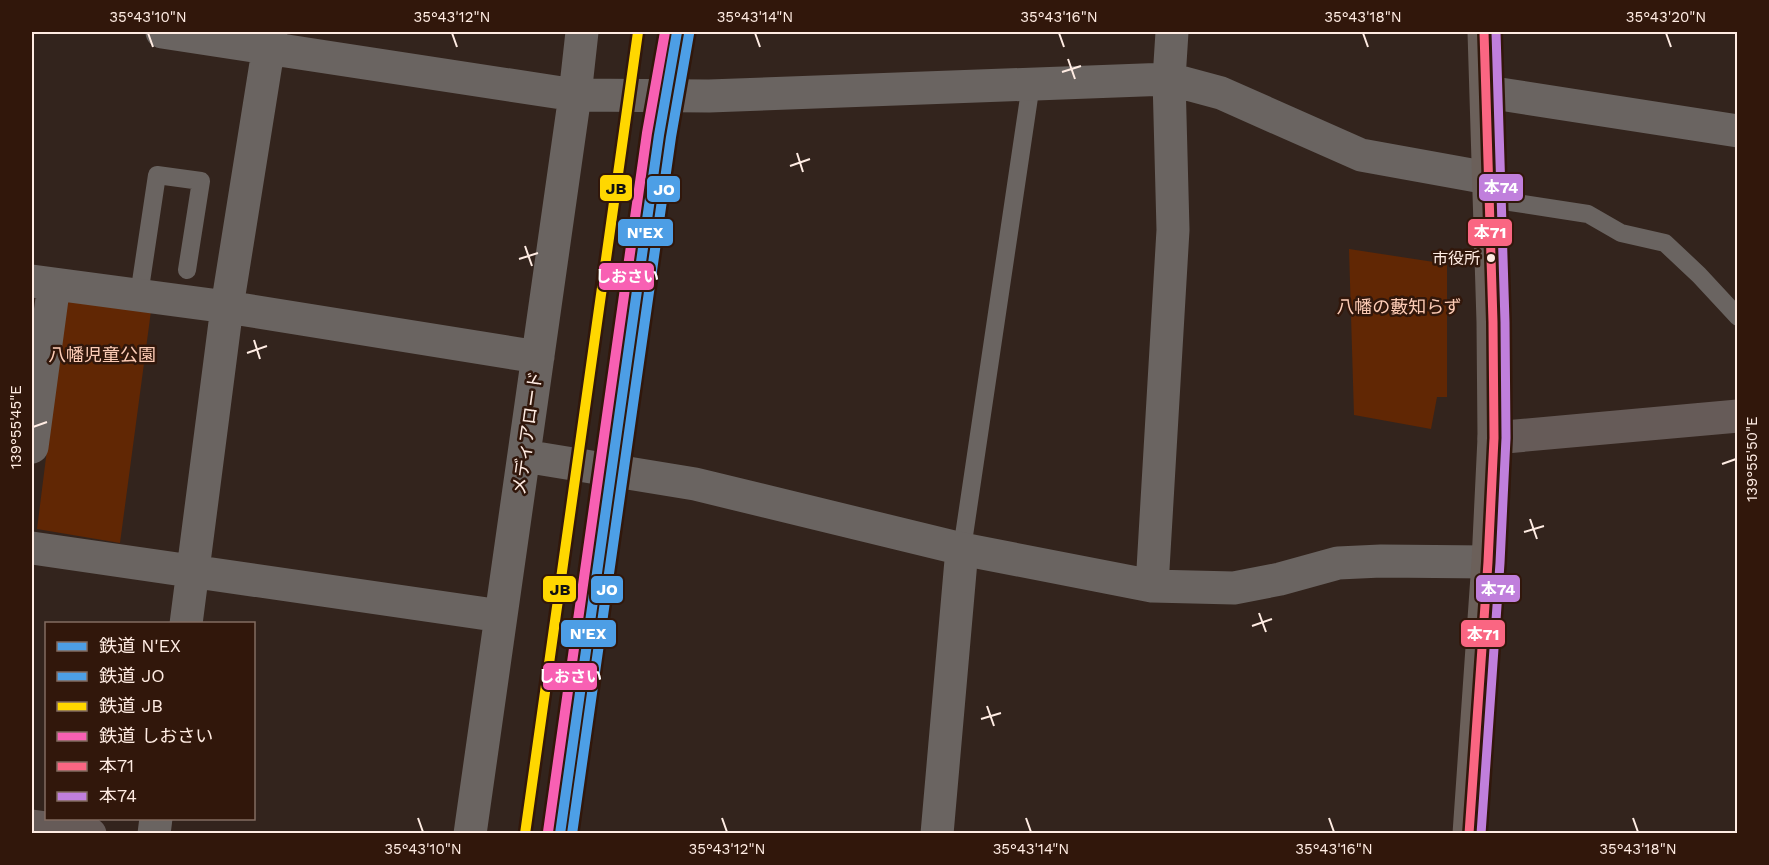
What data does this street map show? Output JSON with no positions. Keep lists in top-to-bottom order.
{
  "streets": {
    "street": ["メディアロード"]
  },
  "parks": ["八幡の藪知らず", "八幡児童公園"],
  "places": ["市役所"],
  "lines": [
    "rail line N'EX",
    "rail line JB",
    "rail line しおさい",
    "transit line 本71",
    "transit line 本74",
    "rail line JO"
  ],
  "legend": [
    "鉄道 N'EX",
    "鉄道 JO",
    "鉄道 JB",
    "鉄道 しおさい",
    "本71",
    "本74"
  ],
  "coordinates": [
    "35°43'10\"N",
    "35°43'12\"N",
    "35°43'14\"N",
    "35°43'16\"N",
    "35°43'18\"N",
    "35°43'20\"N",
    "139°55'45\"E",
    "139°55'50\"E"
  ]
}
